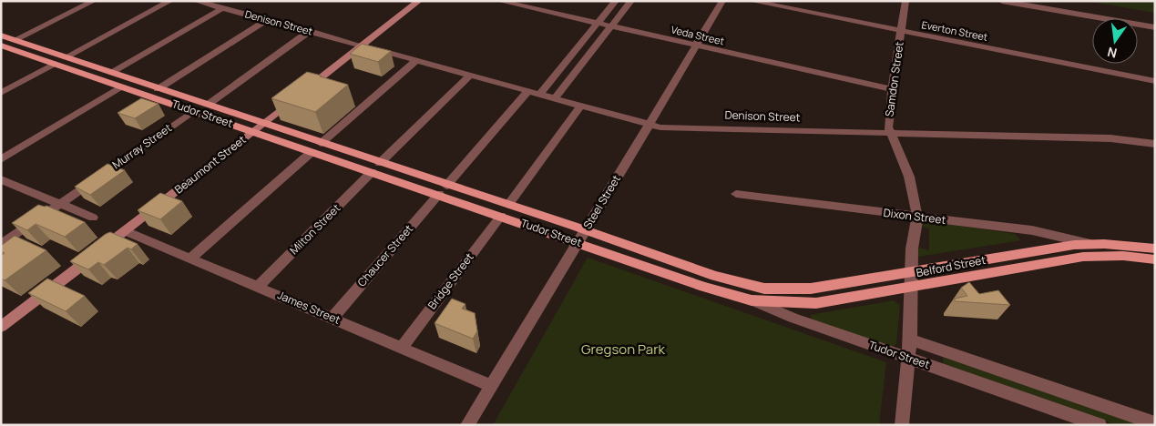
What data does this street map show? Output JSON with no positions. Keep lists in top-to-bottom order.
{
  "streets": {
    "main road": ["Tudor Street", "Belford Street"],
    "street": [
      "Denison Street",
      "Everton Street",
      "Veda Street",
      "Samdon Street",
      "Murray Street",
      "Beaumont Street",
      "Steel Street",
      "Dixon Street",
      "Milton Street",
      "Chaucer Street",
      "Bridge Street",
      "James Street"
    ]
  },
  "crossings": [
    ["Denison Street", "Samdon Street"],
    ["Denison Street", "Beaumont Street"],
    ["Denison Street", "Steel Street"],
    ["Denison Street", "Chaucer Street"],
    ["Denison Street", "Bridge Street"],
    ["Everton Street", "Samdon Street"],
    ["Veda Street", "Samdon Street"],
    ["Veda Street", "Steel Street"],
    ["Samdon Street", "Tudor Street"],
    ["Samdon Street", "Dixon Street"],
    ["Samdon Street", "Belford Street"],
    ["Tudor Street", "Murray Street"],
    ["Tudor Street", "Beaumont Street"],
    ["Tudor Street", "Steel Street"],
    ["Tudor Street", "Milton Street"],
    ["Tudor Street", "Chaucer Street"],
    ["Tudor Street", "Belford Street"],
    ["Tudor Street", "Bridge Street"],
    ["Beaumont Street", "James Street"],
    ["Steel Street", "James Street"],
    ["Dixon Street", "Belford Street"],
    ["Milton Street", "James Street"],
    ["Chaucer Street", "James Street"],
    ["Bridge Street", "James Street"]
  ],
  "parks": ["Gregson Park"],
  "north": "bottom"
}
